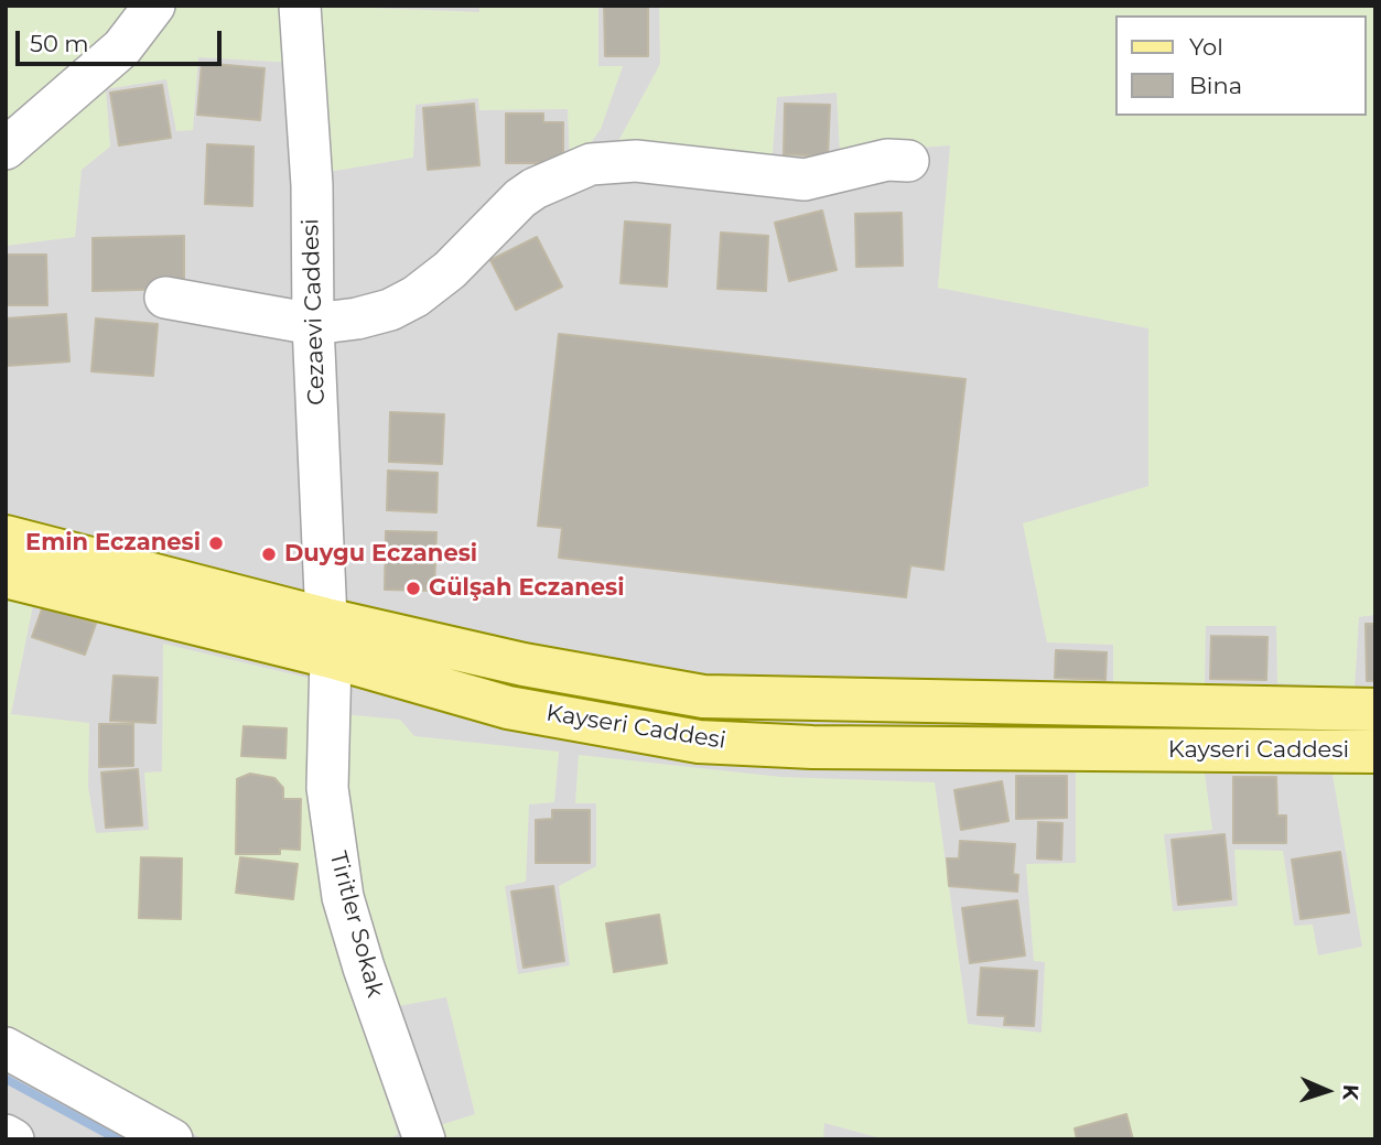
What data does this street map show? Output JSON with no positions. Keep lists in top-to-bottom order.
{
  "streets": {
    "main road": ["Kayseri Caddesi"],
    "street": ["Cezaevi Caddesi", "Tiritler Sokak"]
  },
  "crossings": [
    ["Cezaevi Caddesi", "Kayseri Caddesi"],
    ["Cezaevi Caddesi", "Tiritler Sokak"],
    ["Kayseri Caddesi", "Tiritler Sokak"]
  ],
  "places": ["Emin Eczanesi", "Duygu Eczanesi", "Gülşah Eczanesi"],
  "legend": ["Yol", "Bina"],
  "scale_bar": "50 m",
  "north": "right"
}
